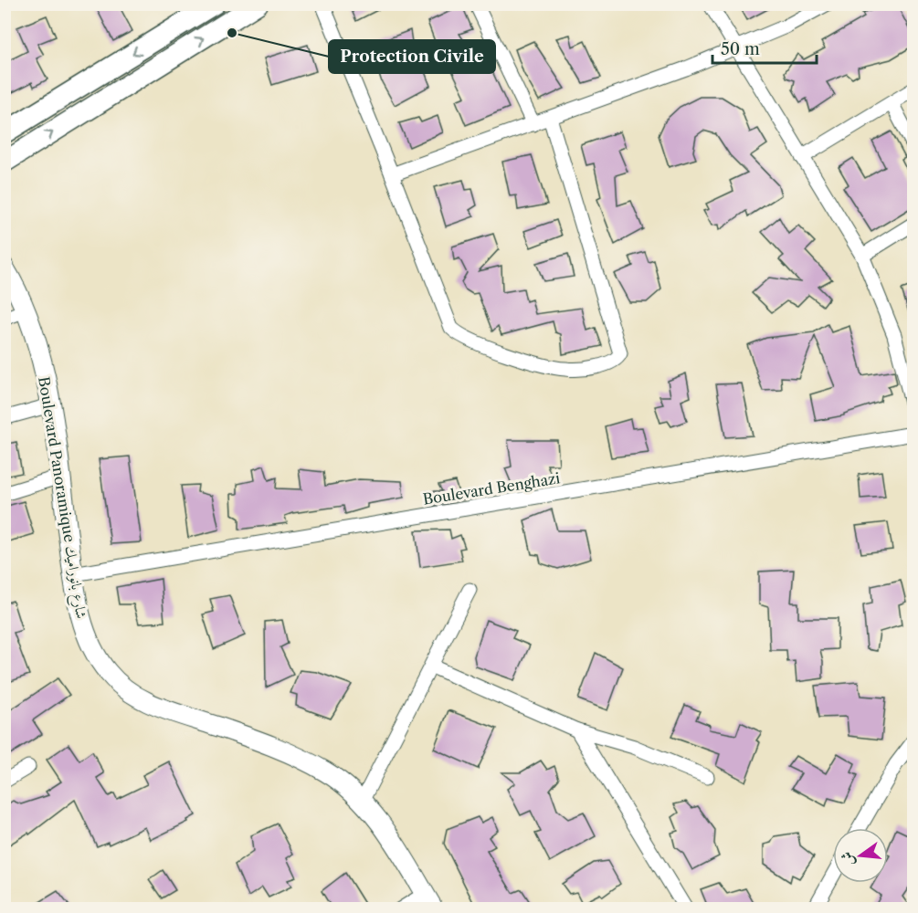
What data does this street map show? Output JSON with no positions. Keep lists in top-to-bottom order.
{
  "streets": {
    "main road": ["Boulevard Panoramique شارع بانوراميك"],
    "street": ["Boulevard Benghazi"]
  },
  "crossings": [
    ["Boulevard Benghazi", "Boulevard Panoramique شارع بانوراميك"]
  ],
  "places": ["Protection Civile"],
  "scale_bar": "50 m",
  "north": "left"
}
